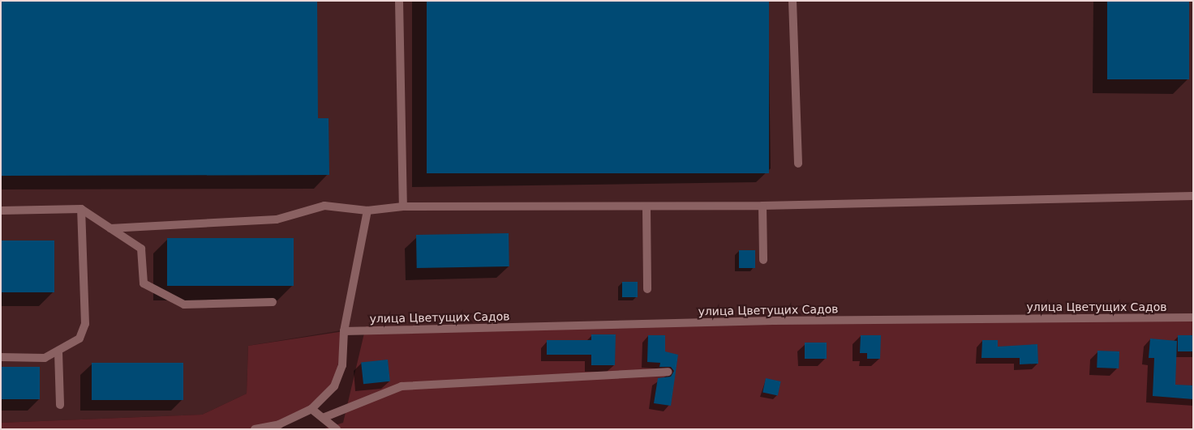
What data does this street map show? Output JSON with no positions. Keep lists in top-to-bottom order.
{
  "streets": {
    "street": ["улица Цветущих Садов"]
  }
}
